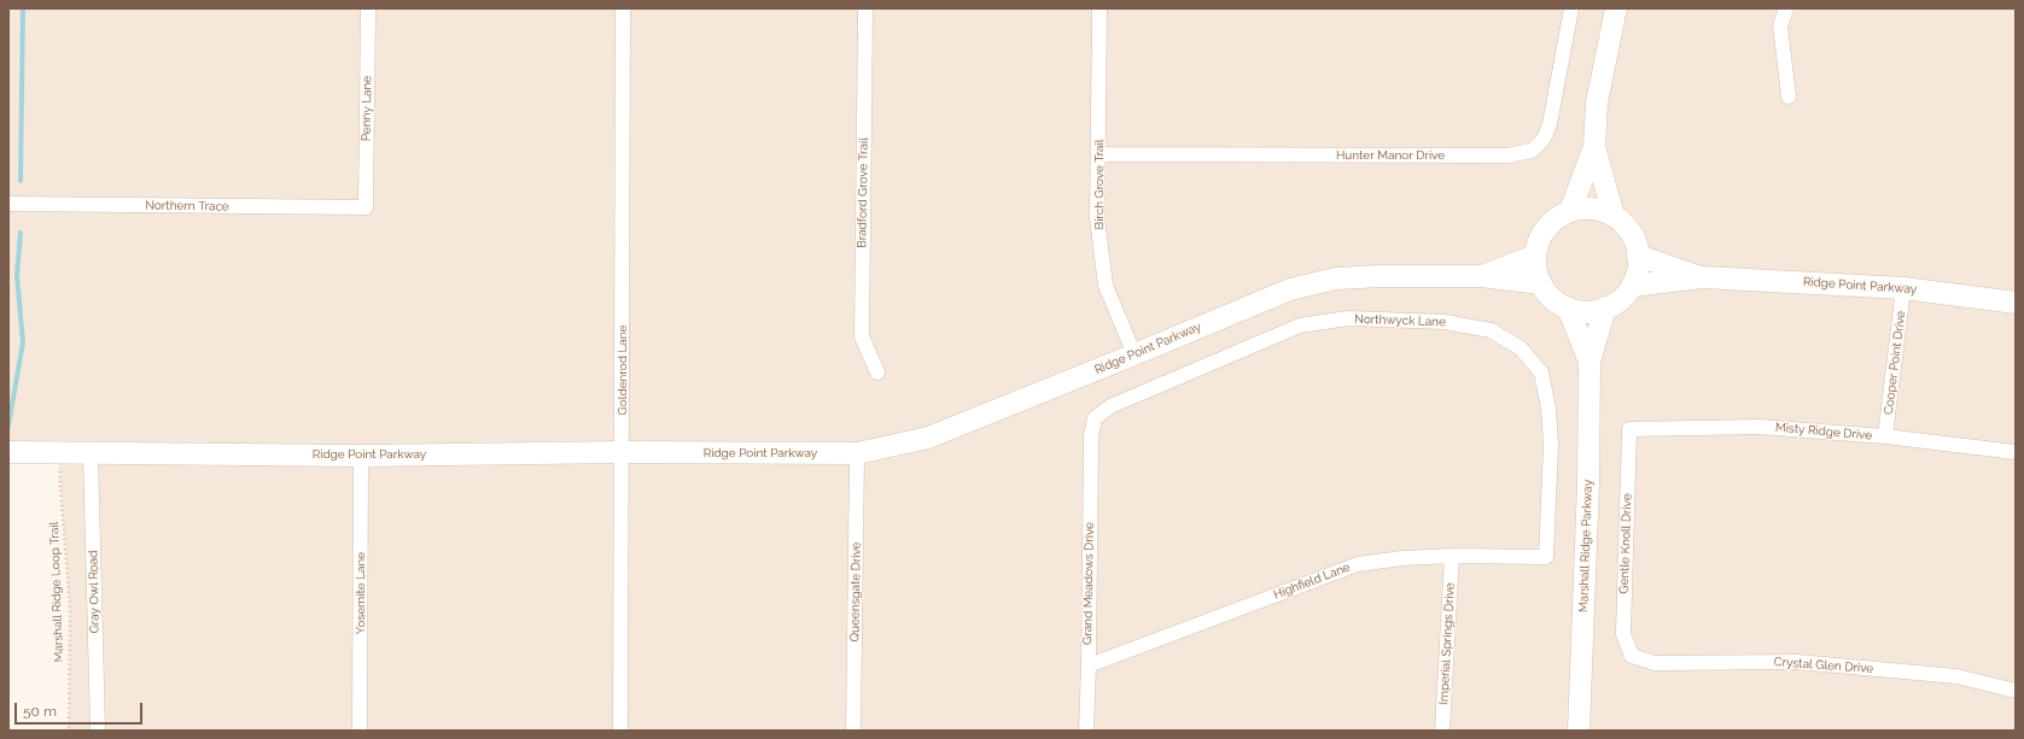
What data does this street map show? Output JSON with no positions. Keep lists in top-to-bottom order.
{
  "streets": {
    "street": [
      "Penny Lane",
      "Hunter Manor Drive",
      "Birch Grove Trail",
      "Bradford Grove Trail",
      "Northern Trace",
      "Ridge Point Parkway",
      "Northwyck Lane",
      "Cooper Point Drive",
      "Goldenrod Lane",
      "Misty Ridge Drive",
      "Gentle Knoll Drive",
      "Marshall Ridge Parkway",
      "Highfield Lane",
      "Grand Meadows Drive",
      "Gray Owl Road",
      "Queensgate Drive",
      "Yosemite Lane",
      "Imperial Springs Drive",
      "Crystal Glen Drive"
    ],
    "path": ["Marshall Ridge Loop Trail"]
  },
  "crossings": [
    ["Penny Lane", "Northern Trace"],
    ["Hunter Manor Drive", "Birch Grove Trail"],
    ["Birch Grove Trail", "Ridge Point Parkway"],
    ["Ridge Point Parkway", "Cooper Point Drive"],
    ["Ridge Point Parkway", "Goldenrod Lane"],
    ["Ridge Point Parkway", "Marshall Ridge Loop Trail"],
    ["Ridge Point Parkway", "Gray Owl Road"],
    ["Ridge Point Parkway", "Queensgate Drive"],
    ["Ridge Point Parkway", "Yosemite Lane"],
    ["Northwyck Lane", "Highfield Lane"],
    ["Northwyck Lane", "Grand Meadows Drive"],
    ["Cooper Point Drive", "Misty Ridge Drive"],
    ["Misty Ridge Drive", "Gentle Knoll Drive"],
    ["Gentle Knoll Drive", "Crystal Glen Drive"],
    ["Highfield Lane", "Grand Meadows Drive"],
    ["Highfield Lane", "Imperial Springs Drive"]
  ],
  "scale_bar": "50 m"
}
